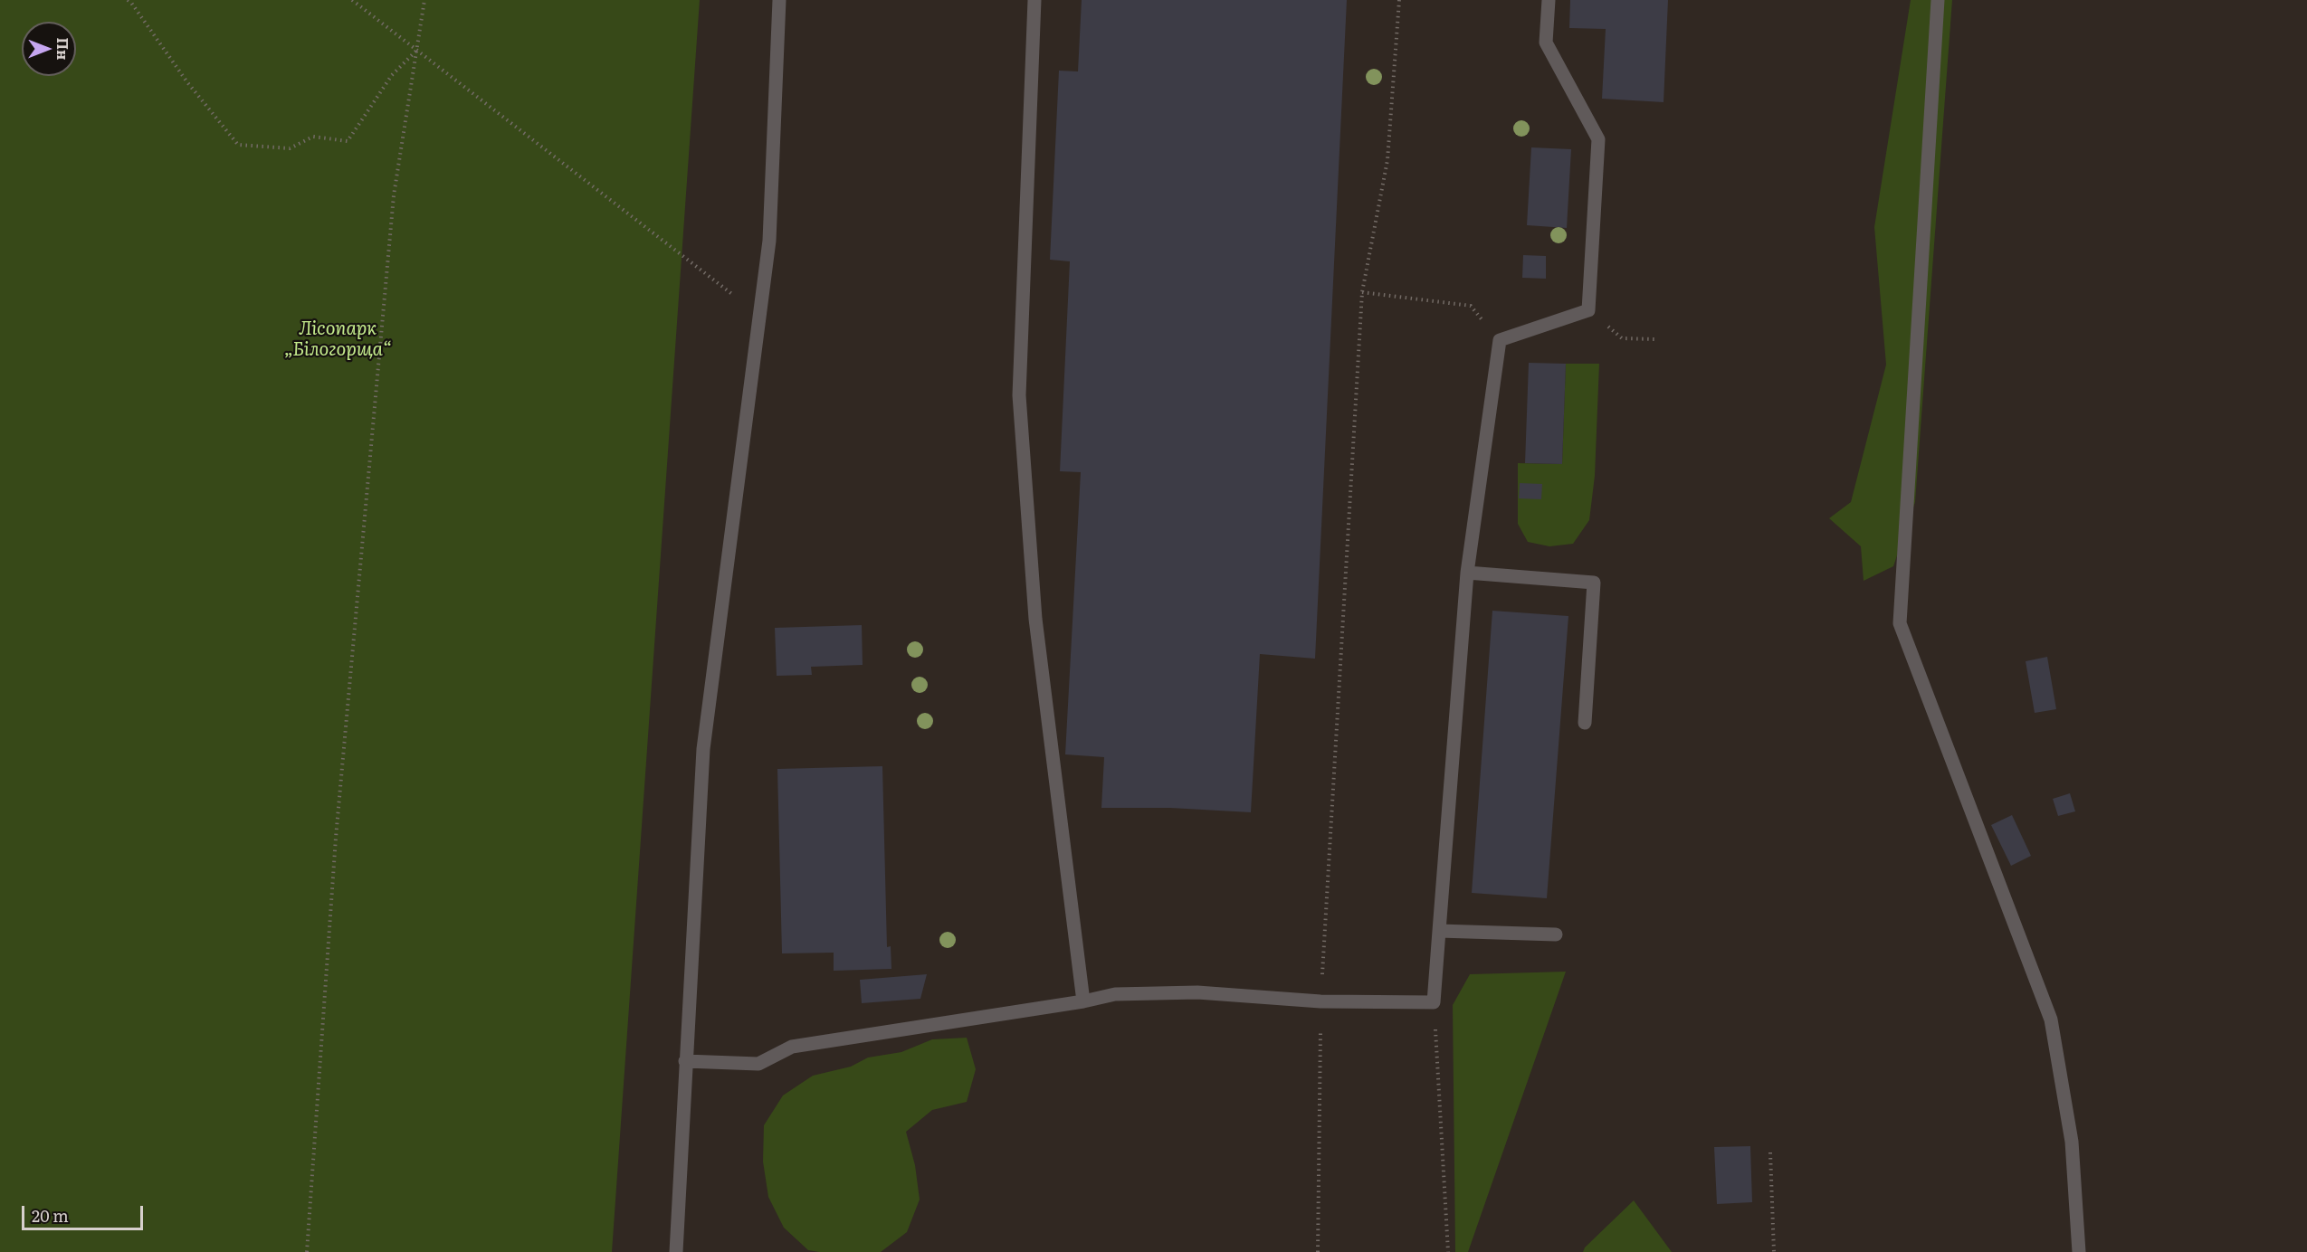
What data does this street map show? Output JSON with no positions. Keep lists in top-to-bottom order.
{
  "parks": ["Лісопарк „Білогорща“"],
  "scale_bar": "20 m",
  "north": "right"
}
